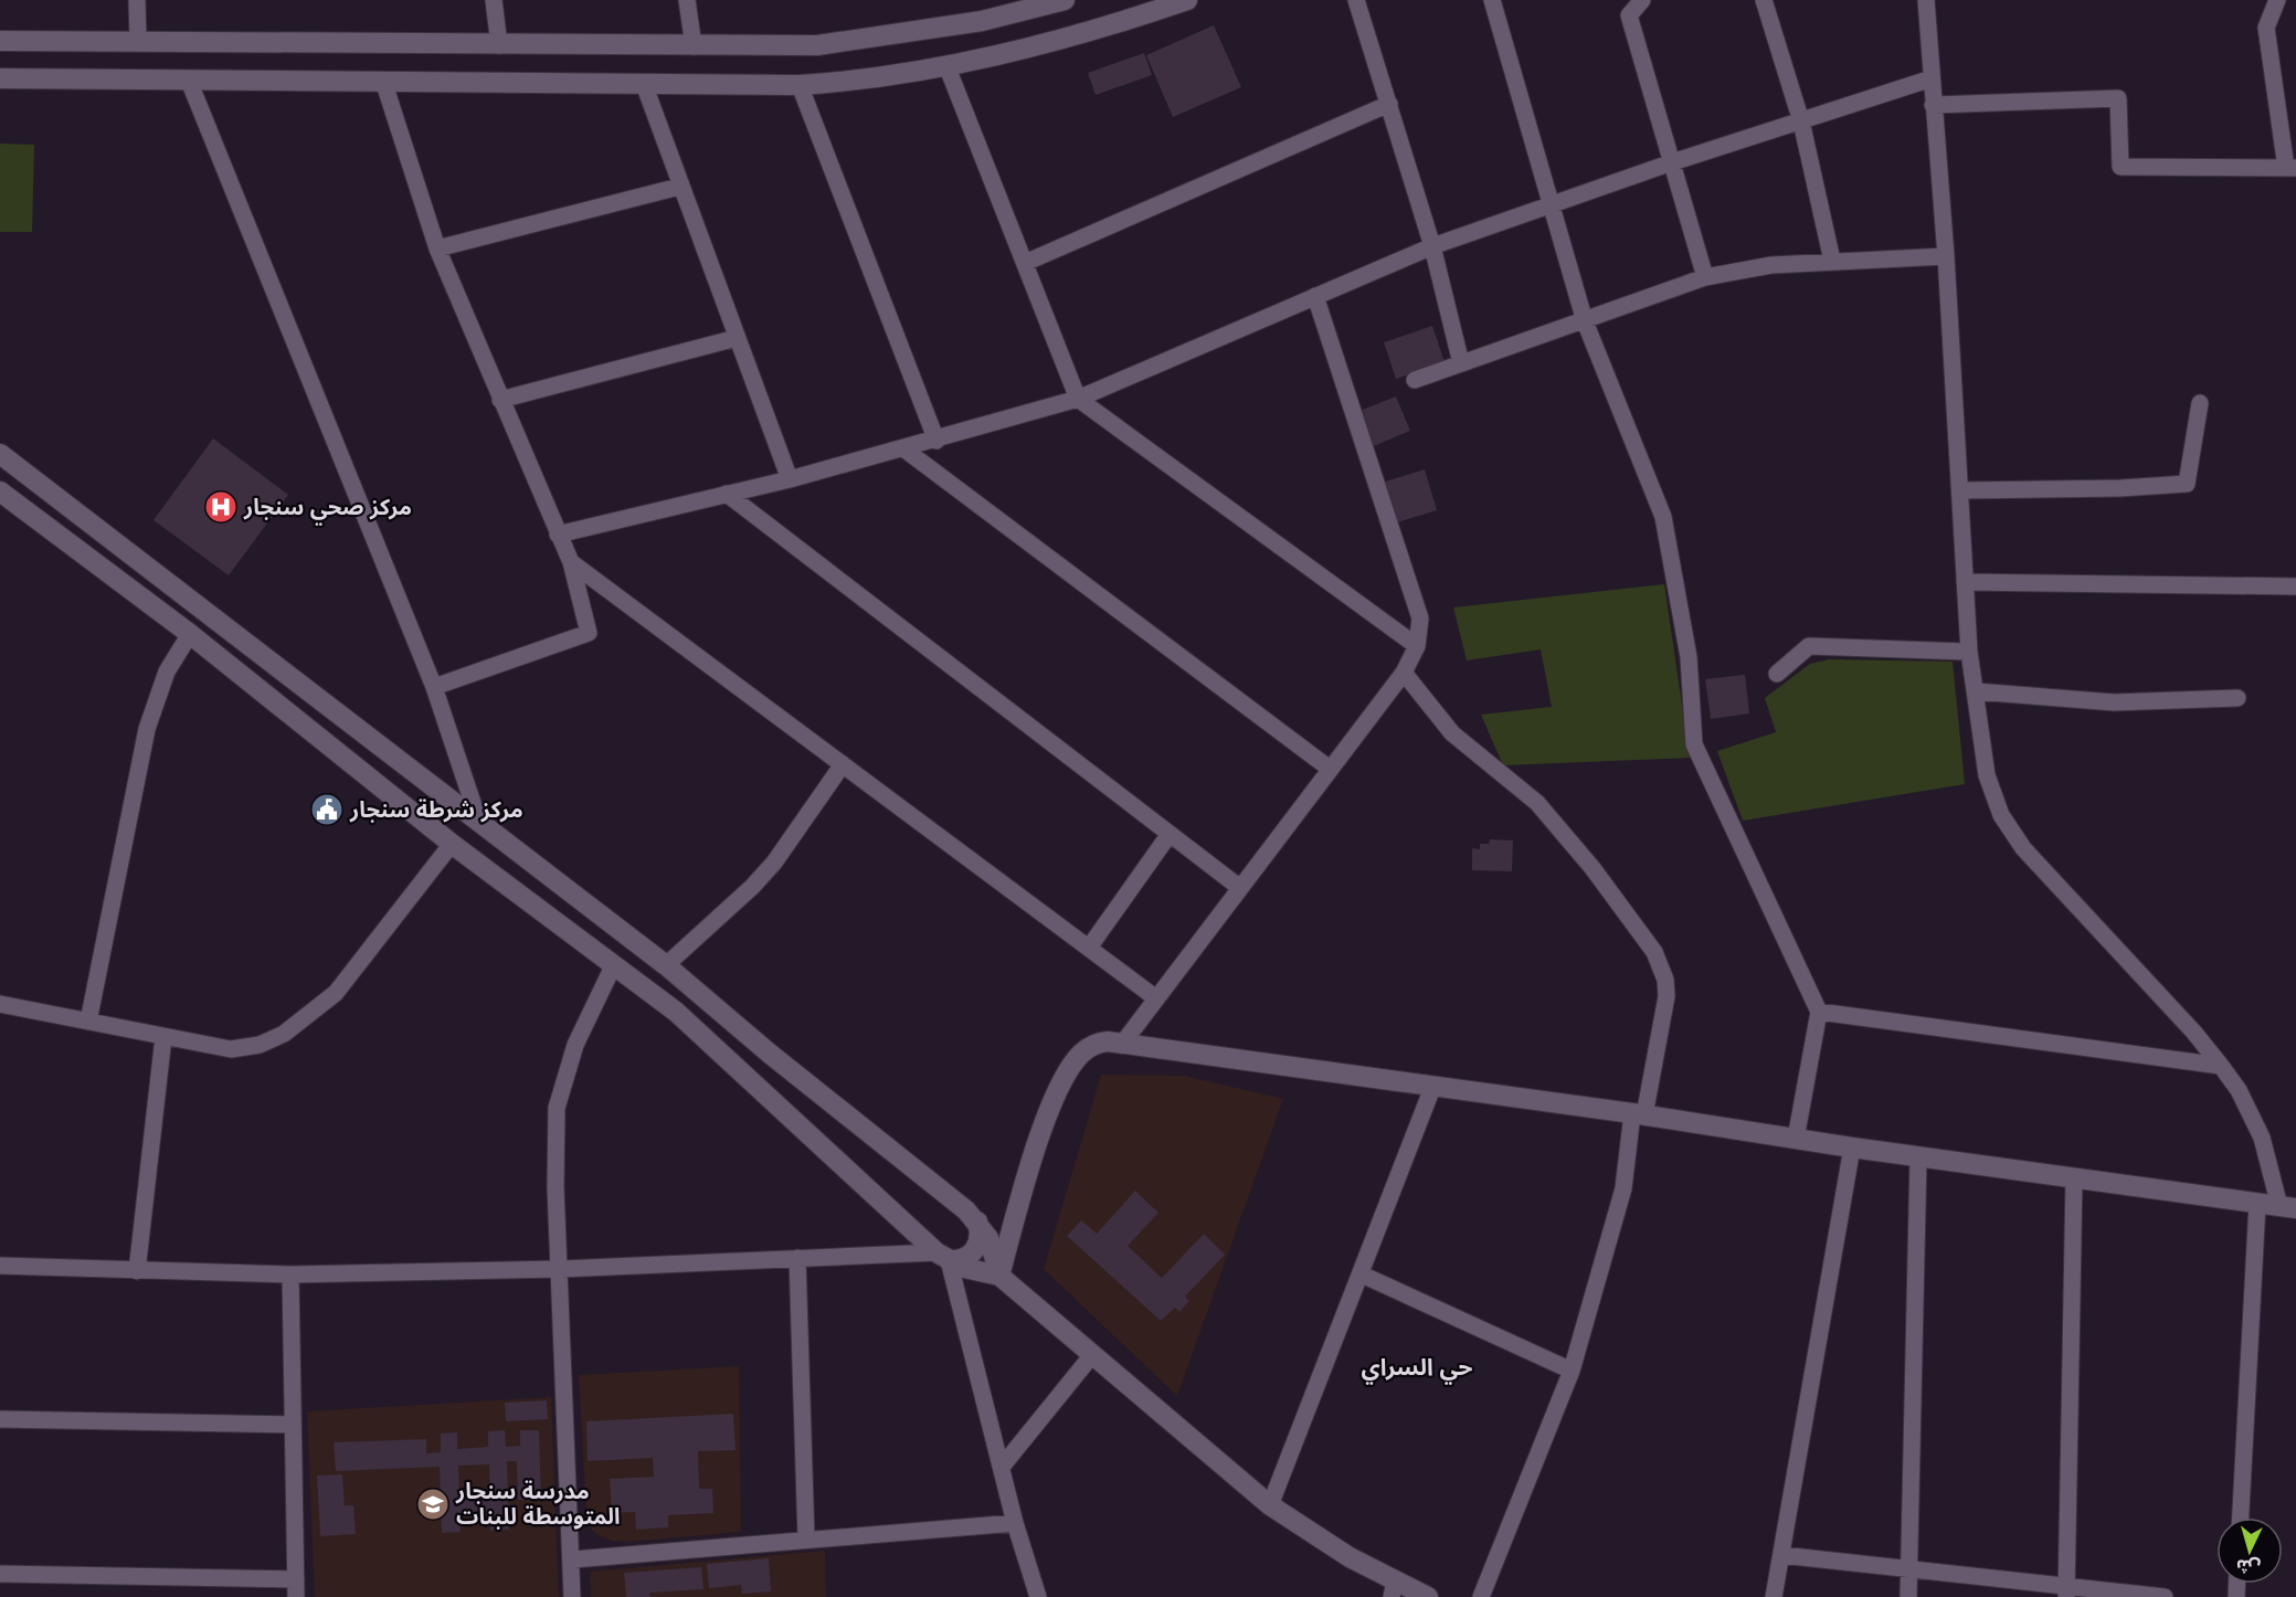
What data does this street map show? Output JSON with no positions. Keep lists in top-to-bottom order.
{
  "districts": ["حي السراي"],
  "places": {
    "hospital": ["مركز صحي سنجار"],
    "public building": ["مركز شرطة سنجار"],
    "school or university": ["مدرسة سنجار المتوسطة للبنات"]
  },
  "north": "bottom"
}
